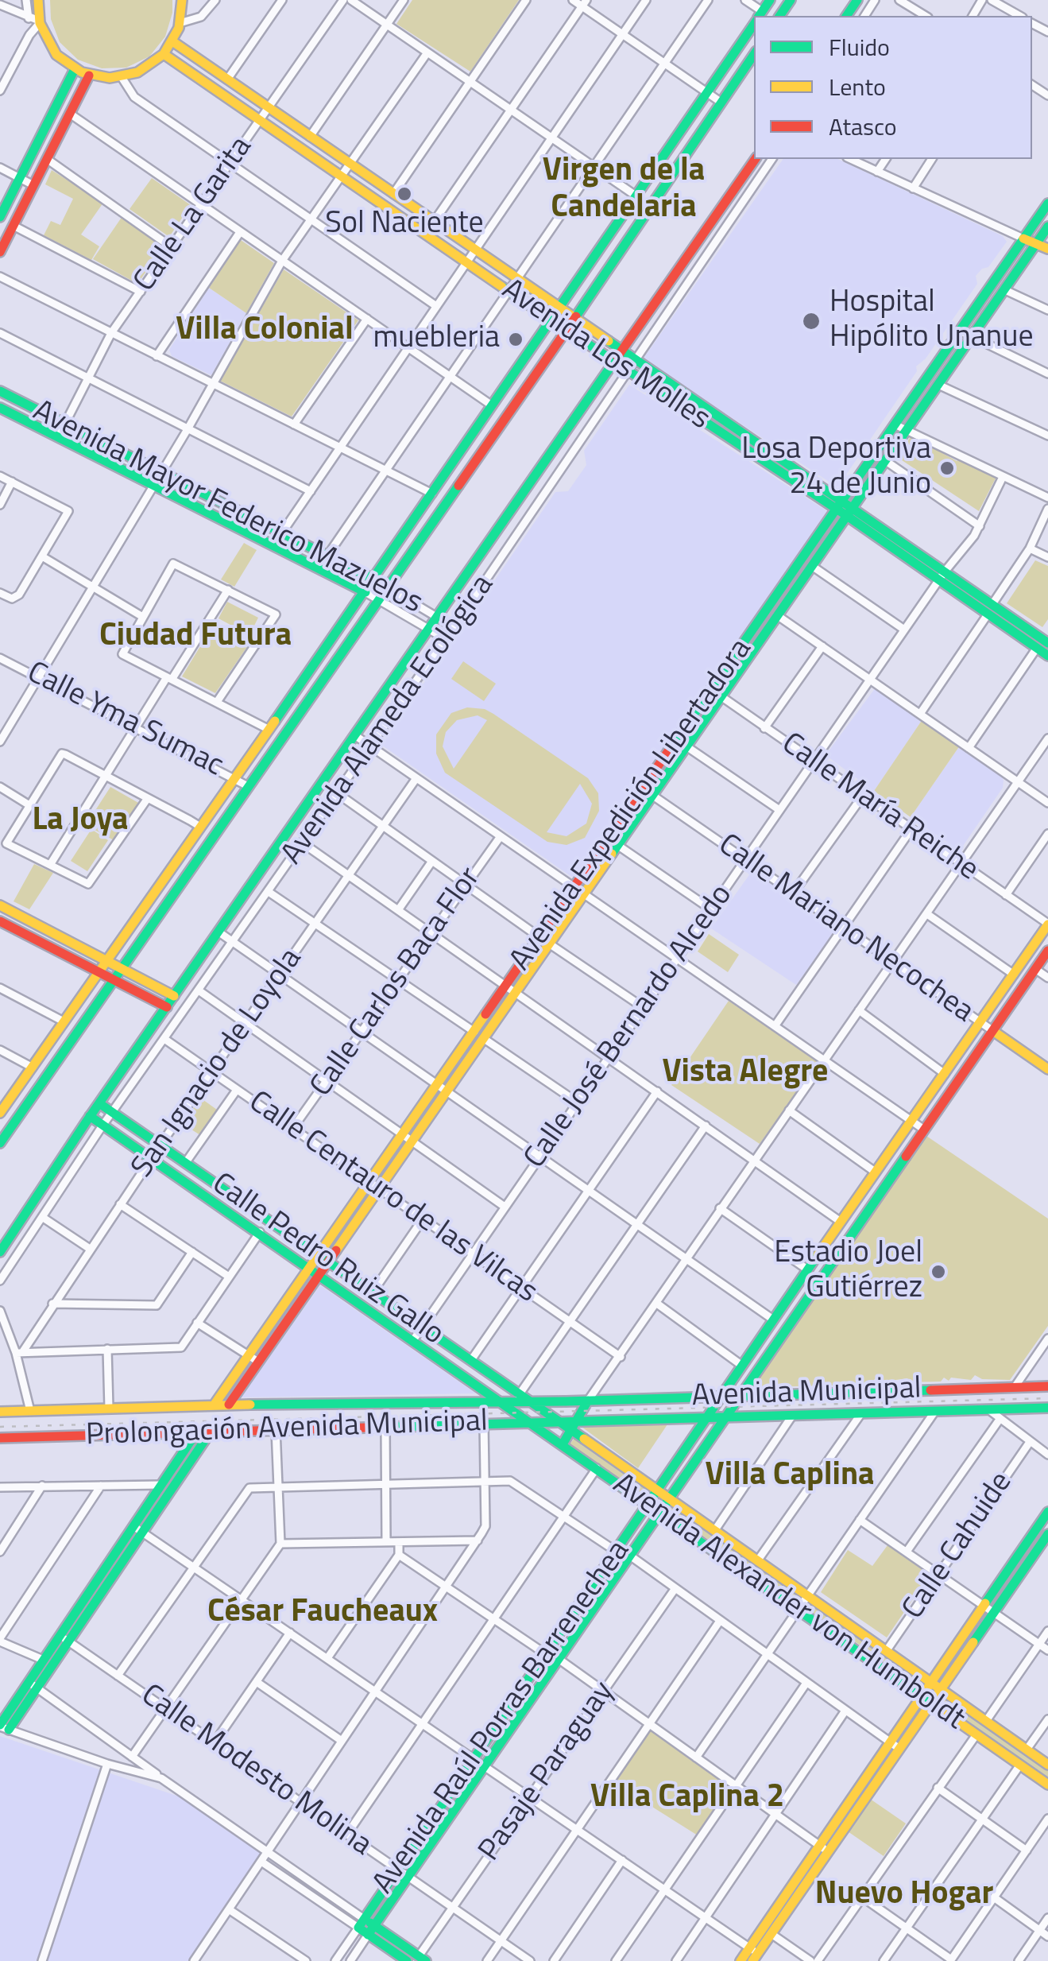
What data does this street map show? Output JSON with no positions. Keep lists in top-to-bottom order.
{
  "streets": {
    "street": [
      "Calle La Garita",
      "Avenida Los Molles",
      "Avenida Mayor Federico Mazuelos",
      "Calle Yma Sumac",
      "Avenida Alameda Ecológica",
      "Avenida Expedición Libertadora",
      "Calle María Reiche",
      "Calle Mariano Necochea",
      "Calle Carlos Baca Flor",
      "Calle José Bernardo Alcedo",
      "San Ignacio de Loyola",
      "Calle Centauro de las Vilcas",
      "Calle Pedro Ruiz Gallo",
      "Avenida Municipal",
      "Prolongación Avenida Municipal",
      "Calle Cahuide",
      "Avenida Alexander von Humboldt",
      "Avenida Raúl Porras Barrenechea",
      "Calle Modesto Molina",
      "Pasaje Paraguay"
    ]
  },
  "crossings": [
    ["Calle La Garita", "Avenida Los Molles"],
    ["Calle La Garita", "Avenida Mayor Federico Mazuelos"],
    ["Avenida Los Molles", "Avenida Alameda Ecológica"],
    ["Avenida Los Molles", "Avenida Expedición Libertadora"],
    ["Avenida Los Molles", "Calle José Bernardo Alcedo"],
    ["Avenida Mayor Federico Mazuelos", "Avenida Alameda Ecológica"],
    ["Avenida Alameda Ecológica", "Calle Centauro de las Vilcas"],
    ["Avenida Alameda Ecológica", "Calle Pedro Ruiz Gallo"],
    ["Avenida Expedición Libertadora", "Calle María Reiche"],
    ["Avenida Expedición Libertadora", "Calle Mariano Necochea"],
    ["Avenida Expedición Libertadora", "Calle Centauro de las Vilcas"],
    ["Avenida Expedición Libertadora", "Calle Pedro Ruiz Gallo"],
    ["Avenida Expedición Libertadora", "Prolongación Avenida Municipal"],
    ["Calle María Reiche", "Calle José Bernardo Alcedo"],
    ["Calle María Reiche", "Avenida Raúl Porras Barrenechea"],
    ["Calle Mariano Necochea", "Calle José Bernardo Alcedo"],
    ["Calle Mariano Necochea", "Avenida Raúl Porras Barrenechea"],
    ["Calle Carlos Baca Flor", "Calle Centauro de las Vilcas"],
    ["Calle José Bernardo Alcedo", "Calle Centauro de las Vilcas"],
    ["Calle José Bernardo Alcedo", "Calle Pedro Ruiz Gallo"],
    ["San Ignacio de Loyola", "Calle Centauro de las Vilcas"],
    ["San Ignacio de Loyola", "Calle Pedro Ruiz Gallo"],
    ["Calle Pedro Ruiz Gallo", "Prolongación Avenida Municipal"],
    ["Calle Pedro Ruiz Gallo", "Avenida Alexander von Humboldt"],
    ["Avenida Municipal", "Prolongación Avenida Municipal"],
    ["Avenida Municipal", "Avenida Raúl Porras Barrenechea"],
    ["Prolongación Avenida Municipal", "Avenida Alexander von Humboldt"],
    ["Calle Cahuide", "Avenida Alexander von Humboldt"],
    ["Avenida Alexander von Humboldt", "Avenida Raúl Porras Barrenechea"],
    ["Avenida Raúl Porras Barrenechea", "Calle Modesto Molina"],
    ["Calle Modesto Molina", "Pasaje Paraguay"]
  ],
  "districts": [
    "Virgen de la Candelaria",
    "Villa Colonial",
    "Ciudad Futura",
    "La Joya",
    "Vista Alegre",
    "Villa Caplina",
    "César Faucheaux",
    "Villa Caplina 2",
    "Nuevo Hogar"
  ],
  "places": [
    "Sol Naciente",
    "Hospital Hipólito Unanue",
    "muebleria",
    "Losa Deportiva 24 de Junio",
    "Estadio Joel Gutiérrez"
  ],
  "legend": ["Fluido", "Lento", "Atasco"]
}
